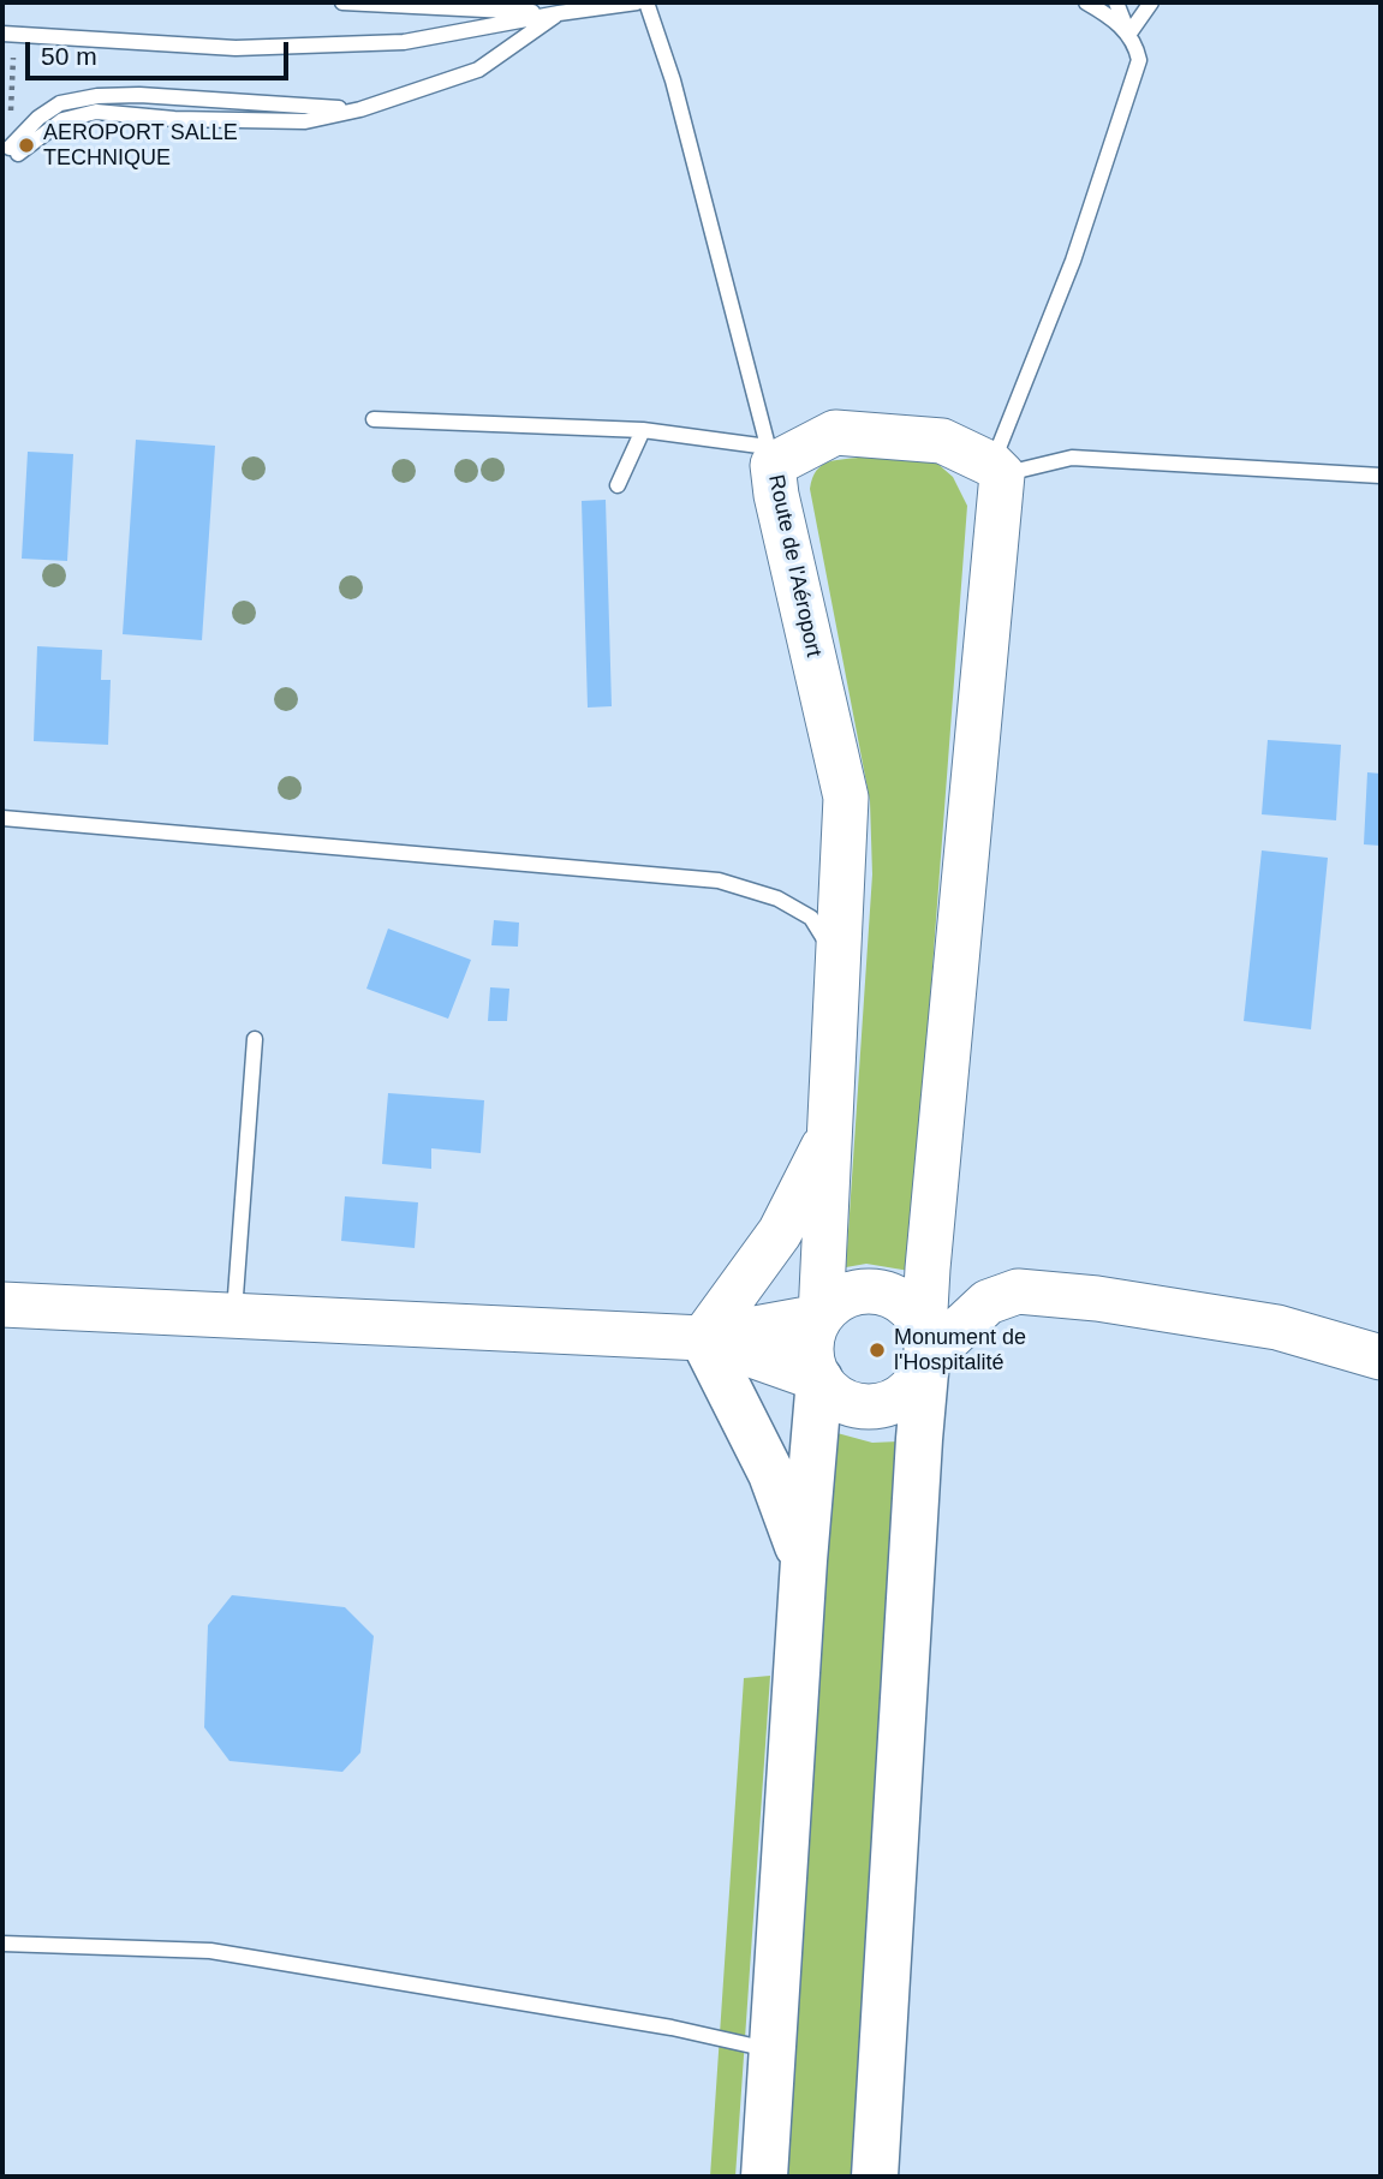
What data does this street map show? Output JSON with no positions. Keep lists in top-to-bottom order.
{
  "streets": {
    "street": ["Route de l'Aéroport"]
  },
  "places": ["AEROPORT SALLE TECHNIQUE", "Monument de l'Hospitalité"],
  "scale_bar": "50 m"
}
